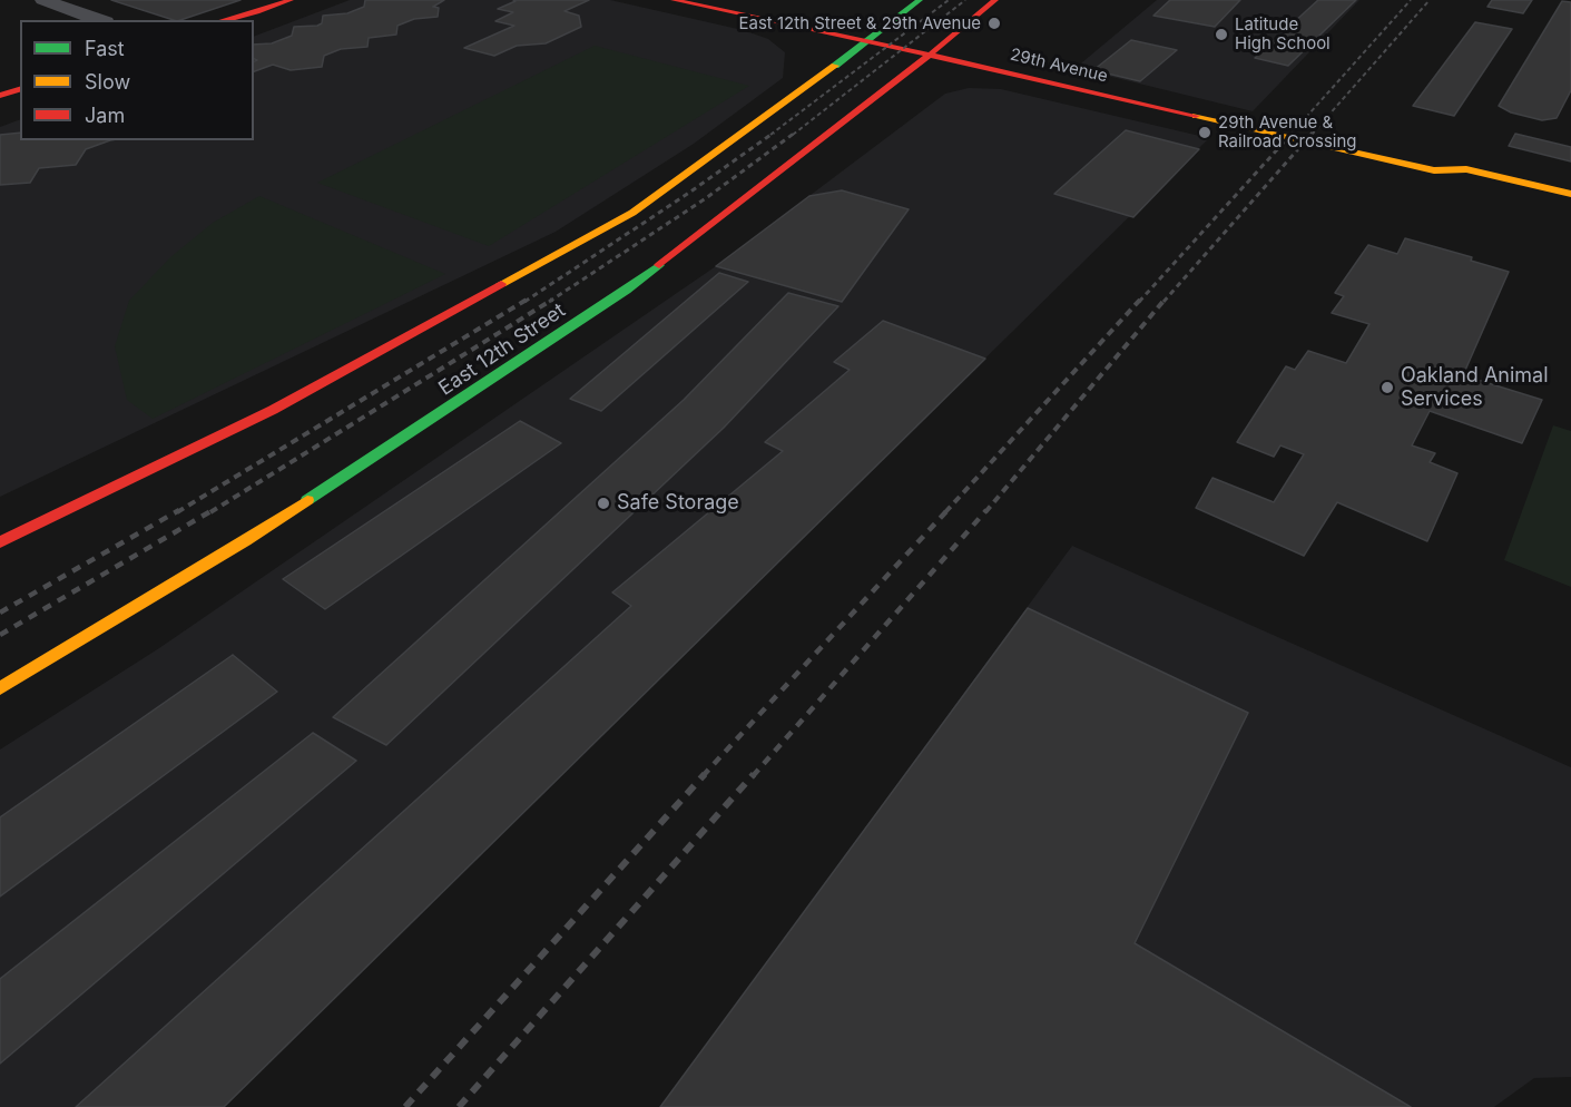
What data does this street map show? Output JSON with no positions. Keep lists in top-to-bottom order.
{
  "streets": {
    "main road": ["29th Avenue", "East 12th Street"]
  },
  "crossings": [
    ["29th Avenue", "East 12th Street"]
  ],
  "places": [
    "East 12th Street & 29th Avenue",
    "Latitude High School",
    "29th Avenue & Railroad Crossing",
    "Oakland Animal Services",
    "Safe Storage"
  ],
  "legend": ["Fast", "Slow", "Jam"]
}
